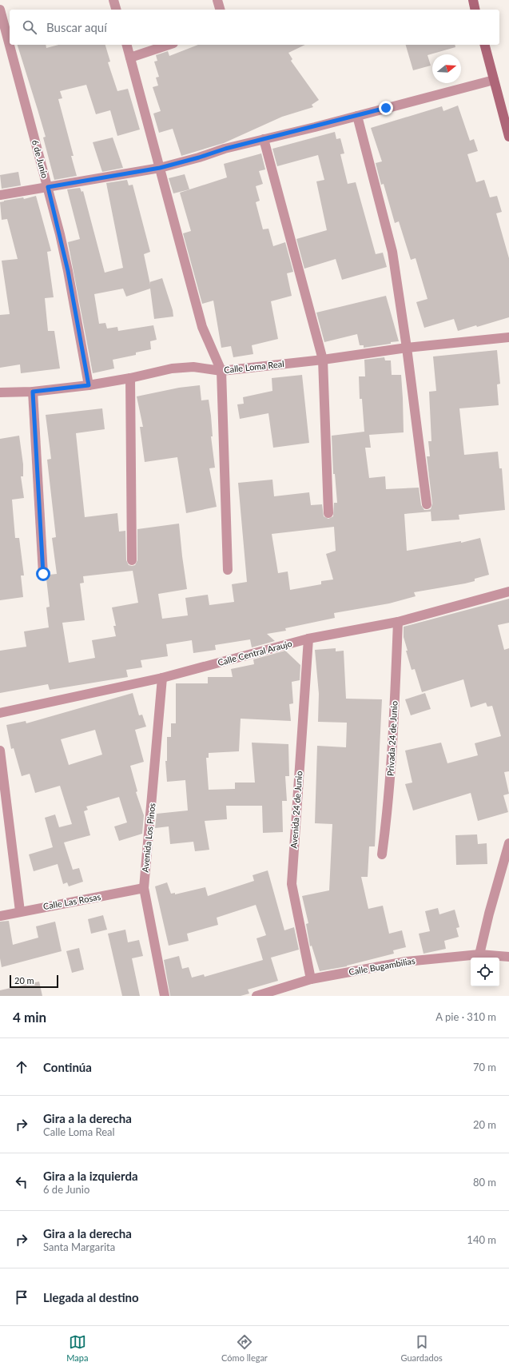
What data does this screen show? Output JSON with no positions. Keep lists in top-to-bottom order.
{
  "streets": {
    "street": [
      "6 de Junio",
      "Calle Loma Real",
      "Calle Central Araujo",
      "Privada 24 de Junio",
      "Avenida 24 de Junio",
      "Avenida Los Pinos",
      "Calle Las Rosas",
      "Calle Bugambilias"
    ]
  },
  "crossings": [
    ["6 de Junio", "Calle Loma Real"],
    ["Calle Central Araujo", "Privada 24 de Junio"],
    ["Calle Central Araujo", "Avenida 24 de Junio"],
    ["Calle Central Araujo", "Avenida Los Pinos"],
    ["Avenida 24 de Junio", "Calle Bugambilias"],
    ["Avenida Los Pinos", "Calle Las Rosas"]
  ],
  "scale_bar": "20 m",
  "north": "right",
  "page": {
    "search": "Buscar aquí",
    "scale": "20 m",
    "heading": ["4 min", "A pie · 310 m"],
    "list": [
      ["Continúa", "70 m"],
      ["Gira a la derecha", "Calle Loma Real", "20 m"],
      ["Gira a la izquierda", "6 de Junio", "80 m"],
      ["Gira a la derecha", "Santa Margarita", "140 m"],
      "Llegada al destino"
    ],
    "nav": ["Mapa", "Cómo llegar", "Guardados"]
  }
}
